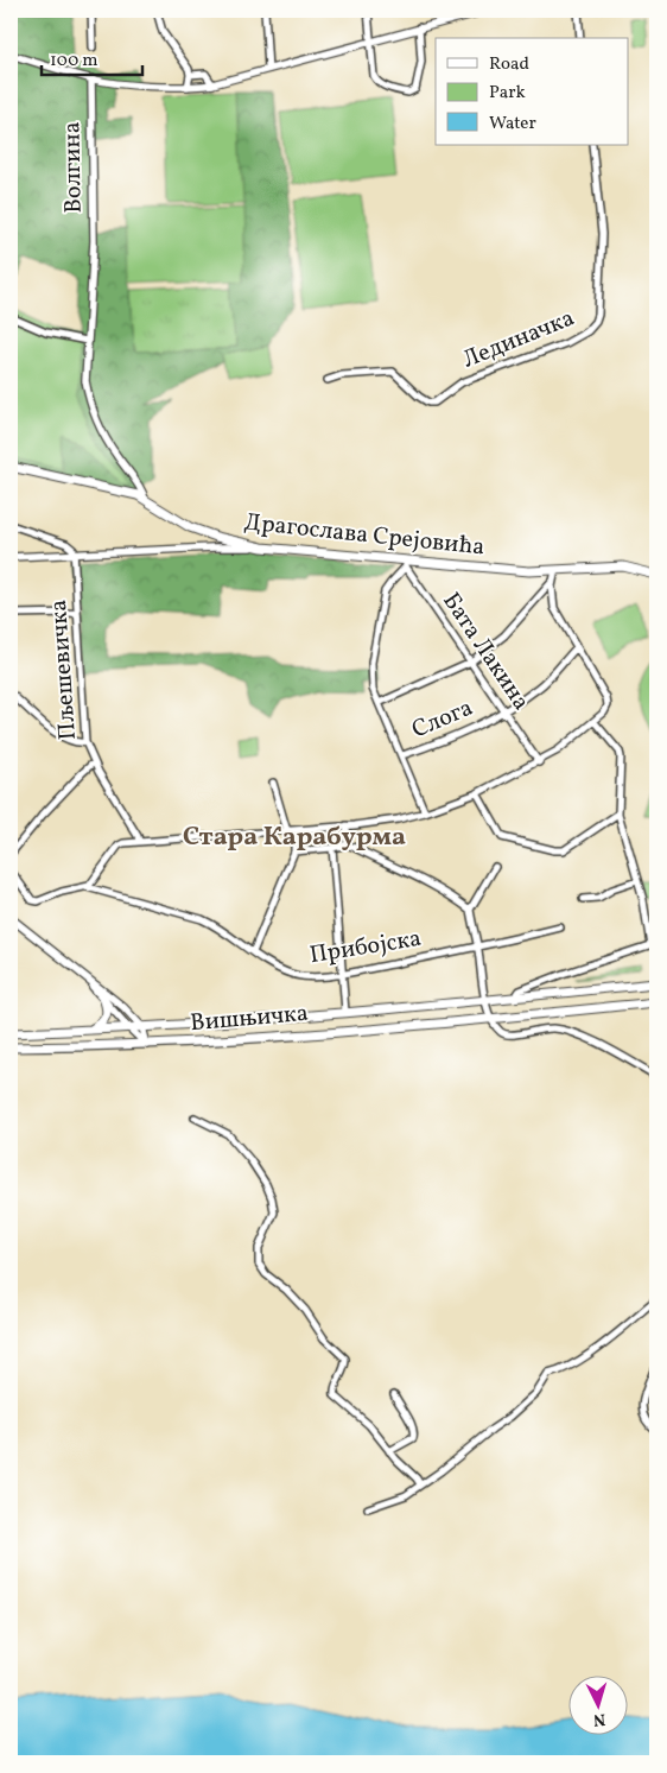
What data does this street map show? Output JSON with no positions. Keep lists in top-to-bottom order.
{
  "streets": {
    "main road": ["Драгослава Срејовића", "Вишњичка"],
    "street": [
      "Волгина",
      "Лединачка",
      "Бата Лакина",
      "Пљешевичка",
      "Слога",
      "Прибојска"
    ]
  },
  "crossings": [
    ["Волгина", "Драгослава Срејовића"],
    ["Драгослава Срејовића", "Бата Лакина"],
    ["Бата Лакина", "Слога"]
  ],
  "districts": ["Стара Карабурма"],
  "legend": ["Road", "Park", "Water"],
  "scale_bar": "100 m",
  "north": "bottom"
}
